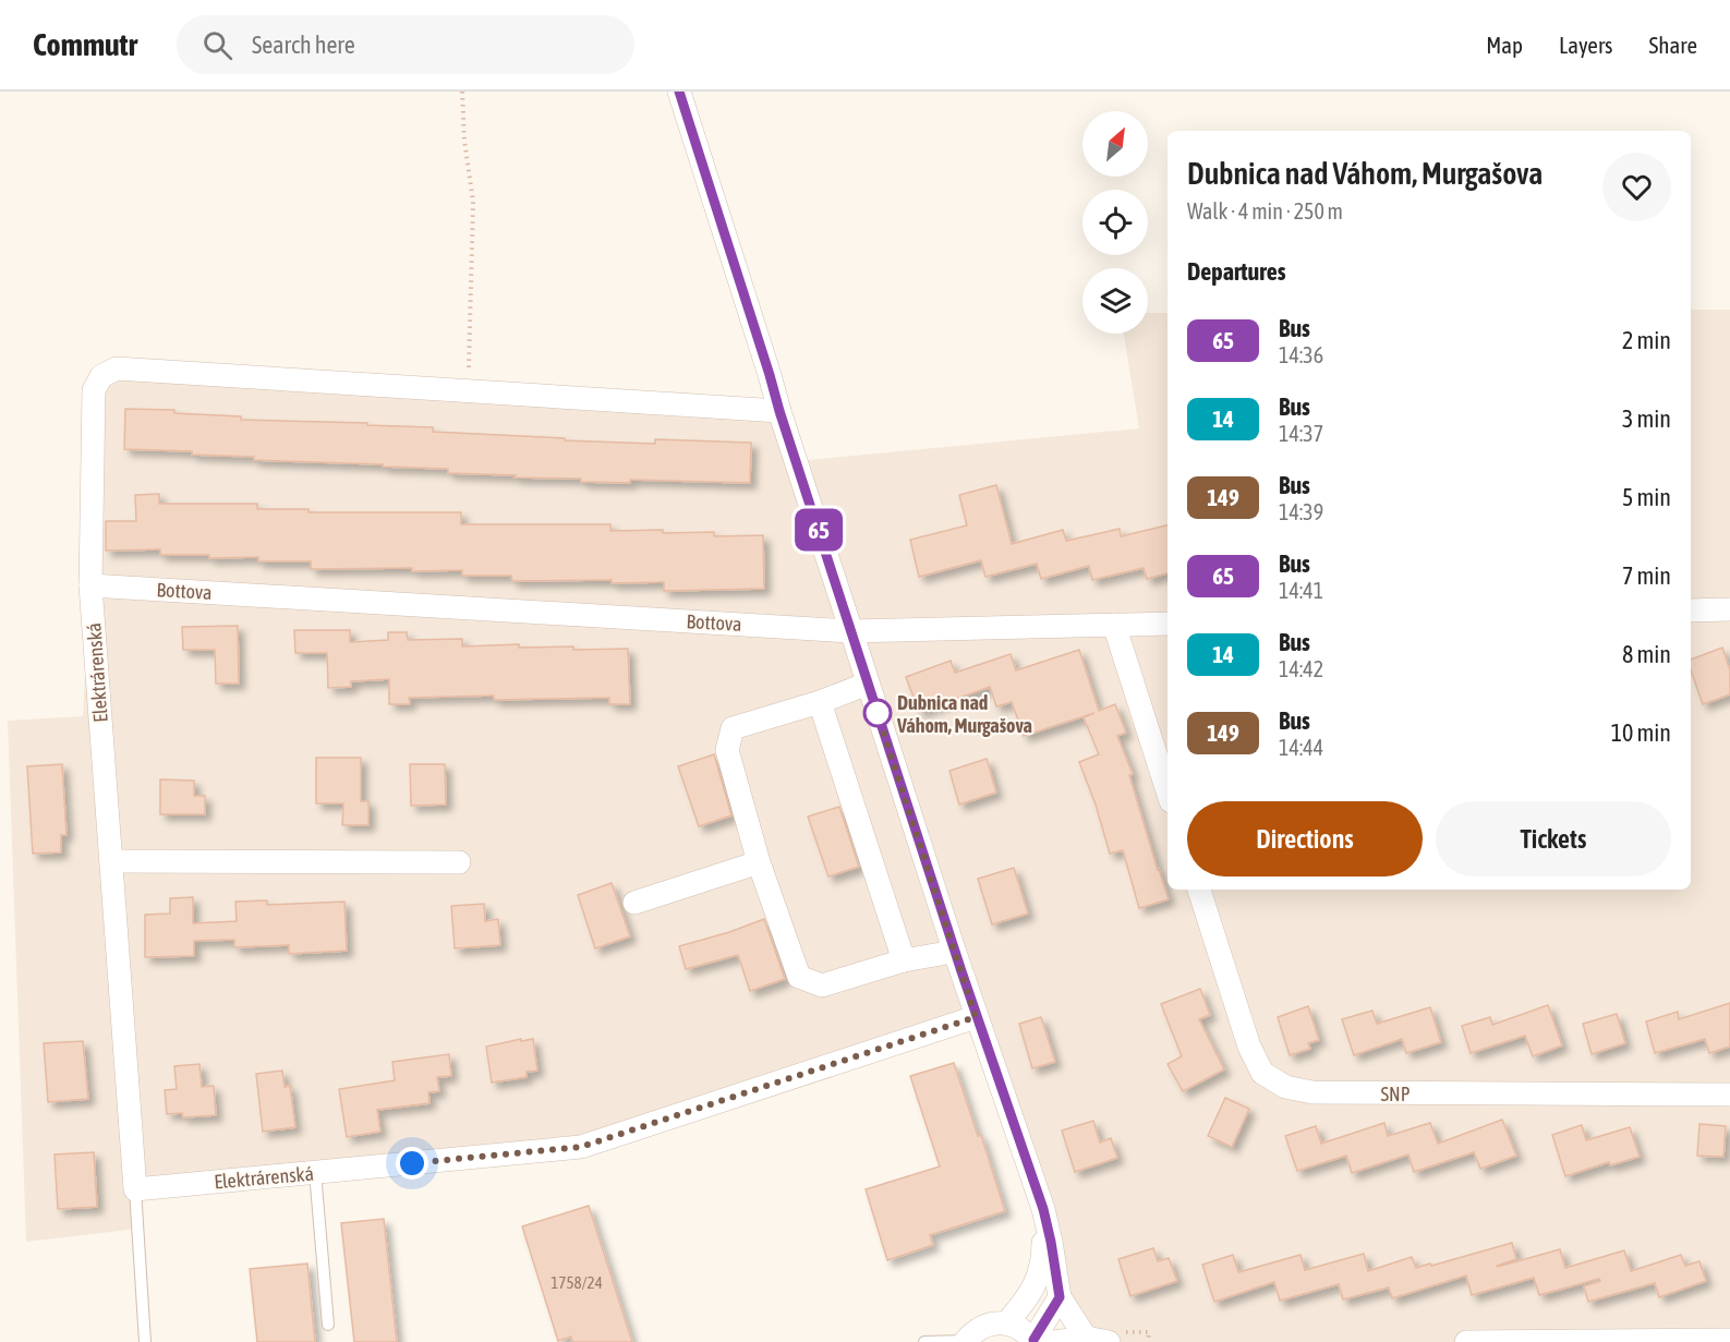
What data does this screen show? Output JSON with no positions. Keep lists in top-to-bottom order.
{
  "streets": {
    "street": ["Bottova", "Elektrárenská", "SNP"]
  },
  "crossings": [
    ["Bottova", "Elektrárenská"]
  ],
  "places": ["Dubnica nad Váhom, Murgašova"],
  "lines": ["bus line 65"],
  "house_numbers": ["1758/24"],
  "north": "top right",
  "page": {
    "header": "Commutr",
    "search": "Search here",
    "nav": ["Map", "Layers", "Share"],
    "on_map": "65",
    "heading": [
      ["Dubnica nad Váhom, Murgašova", "Walk · 4 min · 250 m"],
      "Departures"
    ],
    "list": [
      {
        "mark": "65",
        "name": "Bus",
        "note": "14:36",
        "value": "2 min"
      },
      {
        "mark": "14",
        "name": "Bus",
        "note": "14:37",
        "value": "3 min"
      },
      {
        "mark": "149",
        "name": "Bus",
        "note": "14:39",
        "value": "5 min"
      },
      {
        "mark": "65",
        "name": "Bus",
        "note": "14:41",
        "value": "7 min"
      },
      {
        "mark": "14",
        "name": "Bus",
        "note": "14:42",
        "value": "8 min"
      },
      {
        "mark": "149",
        "name": "Bus",
        "note": "14:44",
        "value": "10 min"
      }
    ],
    "buttons": ["Directions", "Tickets"]
  }
}
